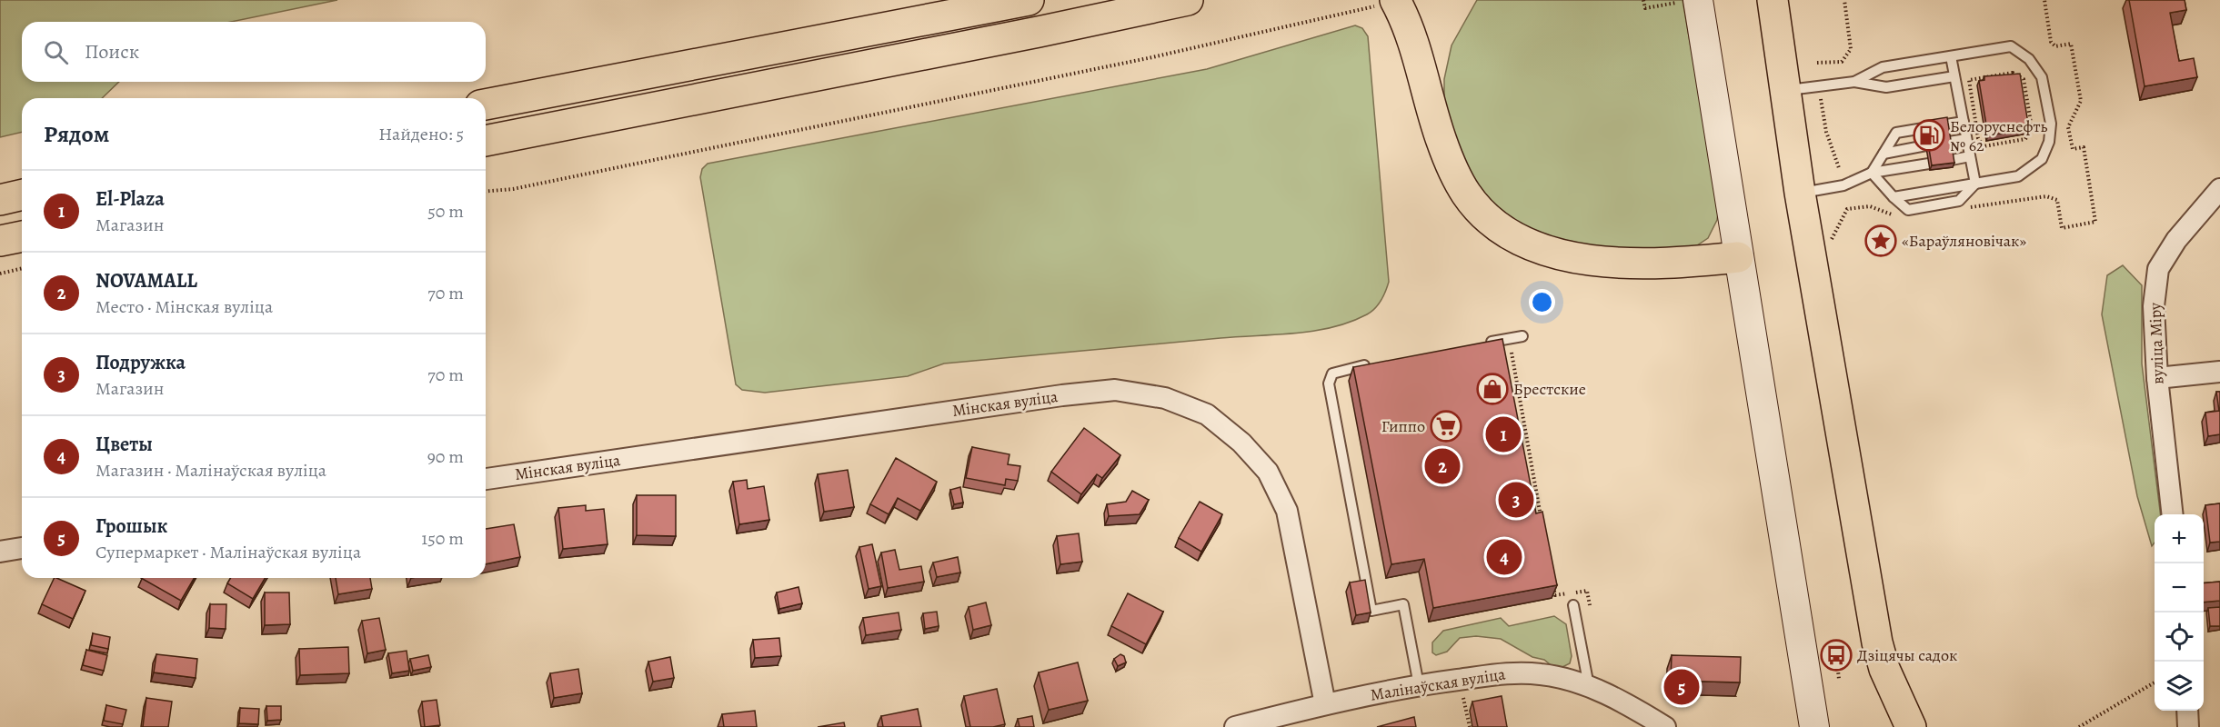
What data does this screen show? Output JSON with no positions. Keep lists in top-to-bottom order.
{
  "streets": {
    "street": ["вуліца Міру", "Мінская вуліца", "Малінаўская вуліца"]
  },
  "crossings": [
    ["Мінская вуліца", "Малінаўская вуліца"]
  ],
  "places": {
    "fuel station": ["Белоруснефть № 62"],
    "place": ["«Бараўляновічак»"],
    "shop": ["Брестские"],
    "supermarket": ["Гиппо"],
    "bus stop": ["Дзіцячы садок"]
  },
  "page": {
    "search": "Поиск",
    "heading": ["Рядом", "Найдено: 5"],
    "list": [
      {
        "mark": "1",
        "name": "El-Plaza",
        "note": "Магазин",
        "value": "50 m"
      },
      {
        "mark": "2",
        "name": "NOVAMALL",
        "note": "Место · Мінская вуліца",
        "value": "70 m"
      },
      {
        "mark": "3",
        "name": "Подружка",
        "note": "Магазин",
        "value": "70 m"
      },
      {
        "mark": "4",
        "name": "Цветы",
        "note": "Магазин · Малінаўская вуліца",
        "value": "90 m"
      },
      {
        "mark": "5",
        "name": "Грошык",
        "note": "Супермаркет · Малінаўская вуліца",
        "value": "150 m"
      }
    ],
    "pins": [
      "1",
      "2",
      "3",
      "4",
      "5"
    ],
    "map_buttons": ["+", "−"]
  }
}
